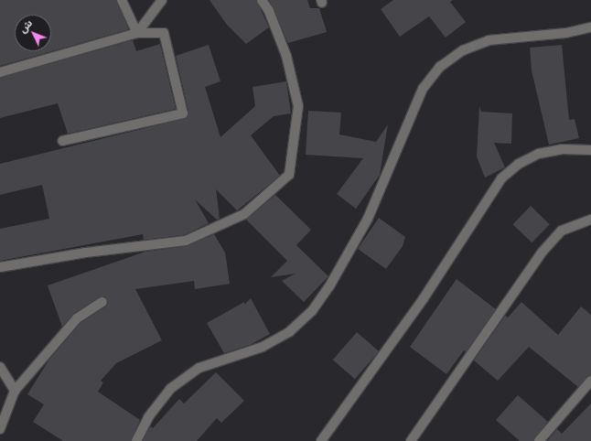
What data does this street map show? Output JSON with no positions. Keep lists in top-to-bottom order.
{
  "north": "top left"
}
